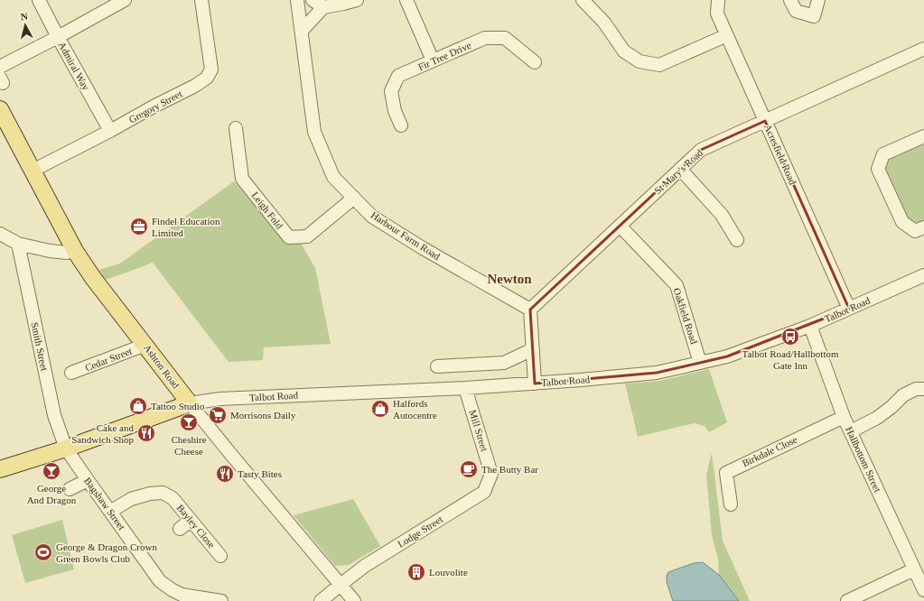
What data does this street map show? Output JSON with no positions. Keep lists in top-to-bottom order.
{
  "streets": {
    "main road": ["Ashton Road"],
    "street": [
      "Fir Tree Drive",
      "Admiral Way",
      "Gregory Street",
      "Acresfield Road",
      "St Mary's Road",
      "Leigh Fold",
      "Harbour Farm Road",
      "Talbot Road",
      "Oakfield Road",
      "Smith Street",
      "Cedar Street",
      "Mill Street",
      "Birkdale Close",
      "Hallbottom Street",
      "Bagshaw Street",
      "Bayley Close",
      "Lodge Street"
    ]
  },
  "crossings": [
    ["Admiral Way", "Gregory Street"],
    ["Gregory Street", "Ashton Road"],
    ["Acresfield Road", "St Mary's Road"],
    ["Acresfield Road", "Talbot Road"],
    ["St Mary's Road", "Harbour Farm Road"],
    ["St Mary's Road", "Oakfield Road"],
    ["Leigh Fold", "Harbour Farm Road"],
    ["Talbot Road", "Oakfield Road"],
    ["Talbot Road", "Ashton Road"],
    ["Talbot Road", "Mill Street"],
    ["Talbot Road", "Hallbottom Street"],
    ["Smith Street", "Bagshaw Street"],
    ["Cedar Street", "Ashton Road"],
    ["Ashton Road", "Lodge Street"],
    ["Mill Street", "Lodge Street"],
    ["Birkdale Close", "Hallbottom Street"],
    ["Bagshaw Street", "Bayley Close"]
  ],
  "districts": ["Newton"],
  "places": {
    "office": ["Findel Education Limited"],
    "bus stop": ["Talbot Road/Hallbottom Gate Inn"],
    "shop": ["Tattoo Studio", "Halfords Autocentre"],
    "supermarket": ["Morrisons Daily"],
    "bar": ["Cheshire Cheese", "George And Dragon"],
    "restaurant": ["Cake and Sandwich Shop", "Tasty Bites"],
    "cafe": ["The Butty Bar"],
    "sports": ["George & Dragon Crown Green Bowls Club"],
    "building": ["Louvolite"]
  },
  "north": "top"
}
